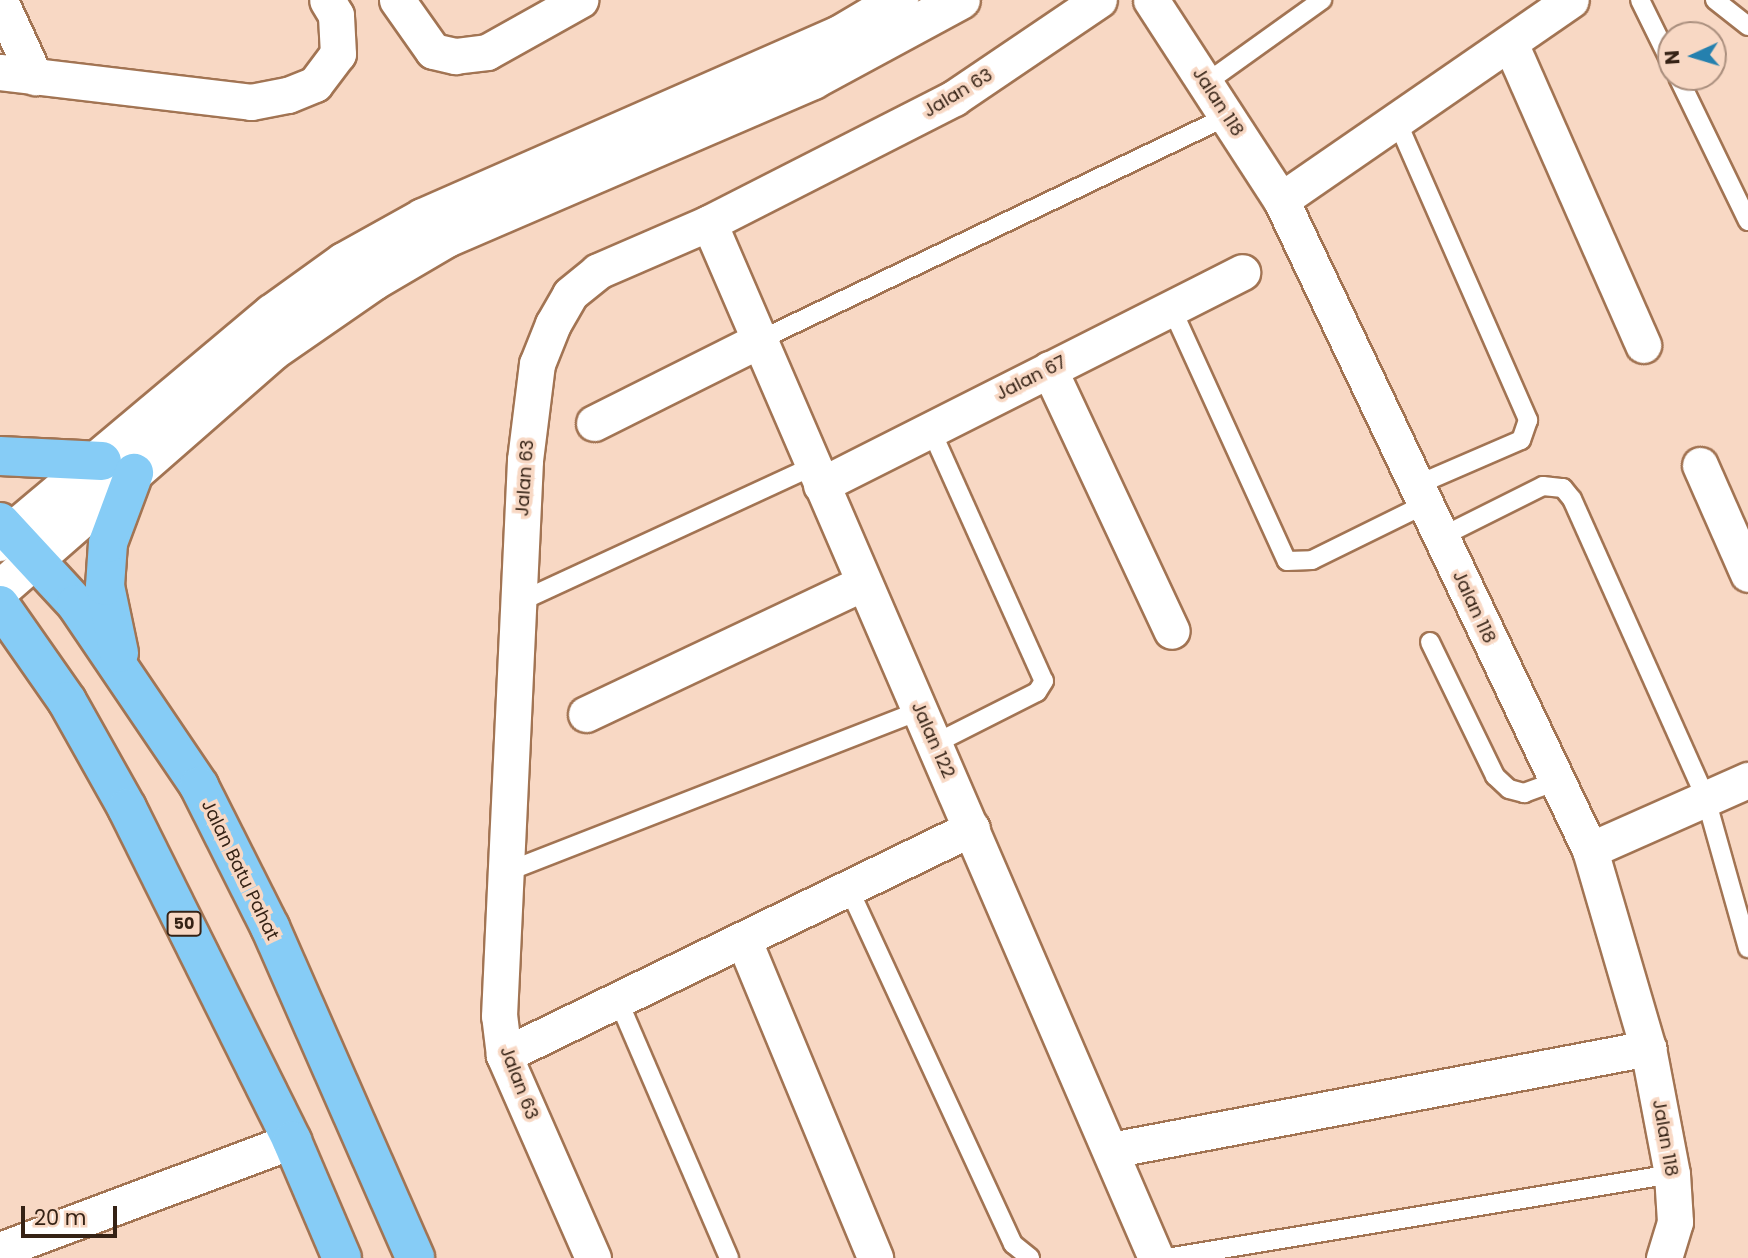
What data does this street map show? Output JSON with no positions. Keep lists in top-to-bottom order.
{
  "streets": {
    "highway": ["Jalan Batu Pahat", "50"],
    "street": [
      "Jalan 63",
      "Jalan 118",
      "Jalan 67",
      "Jalan 122"
    ]
  },
  "crossings": [
    ["Jalan 63", "Jalan 122"],
    ["Jalan 67", "Jalan 122"]
  ],
  "scale_bar": "20 m",
  "north": "left"
}
